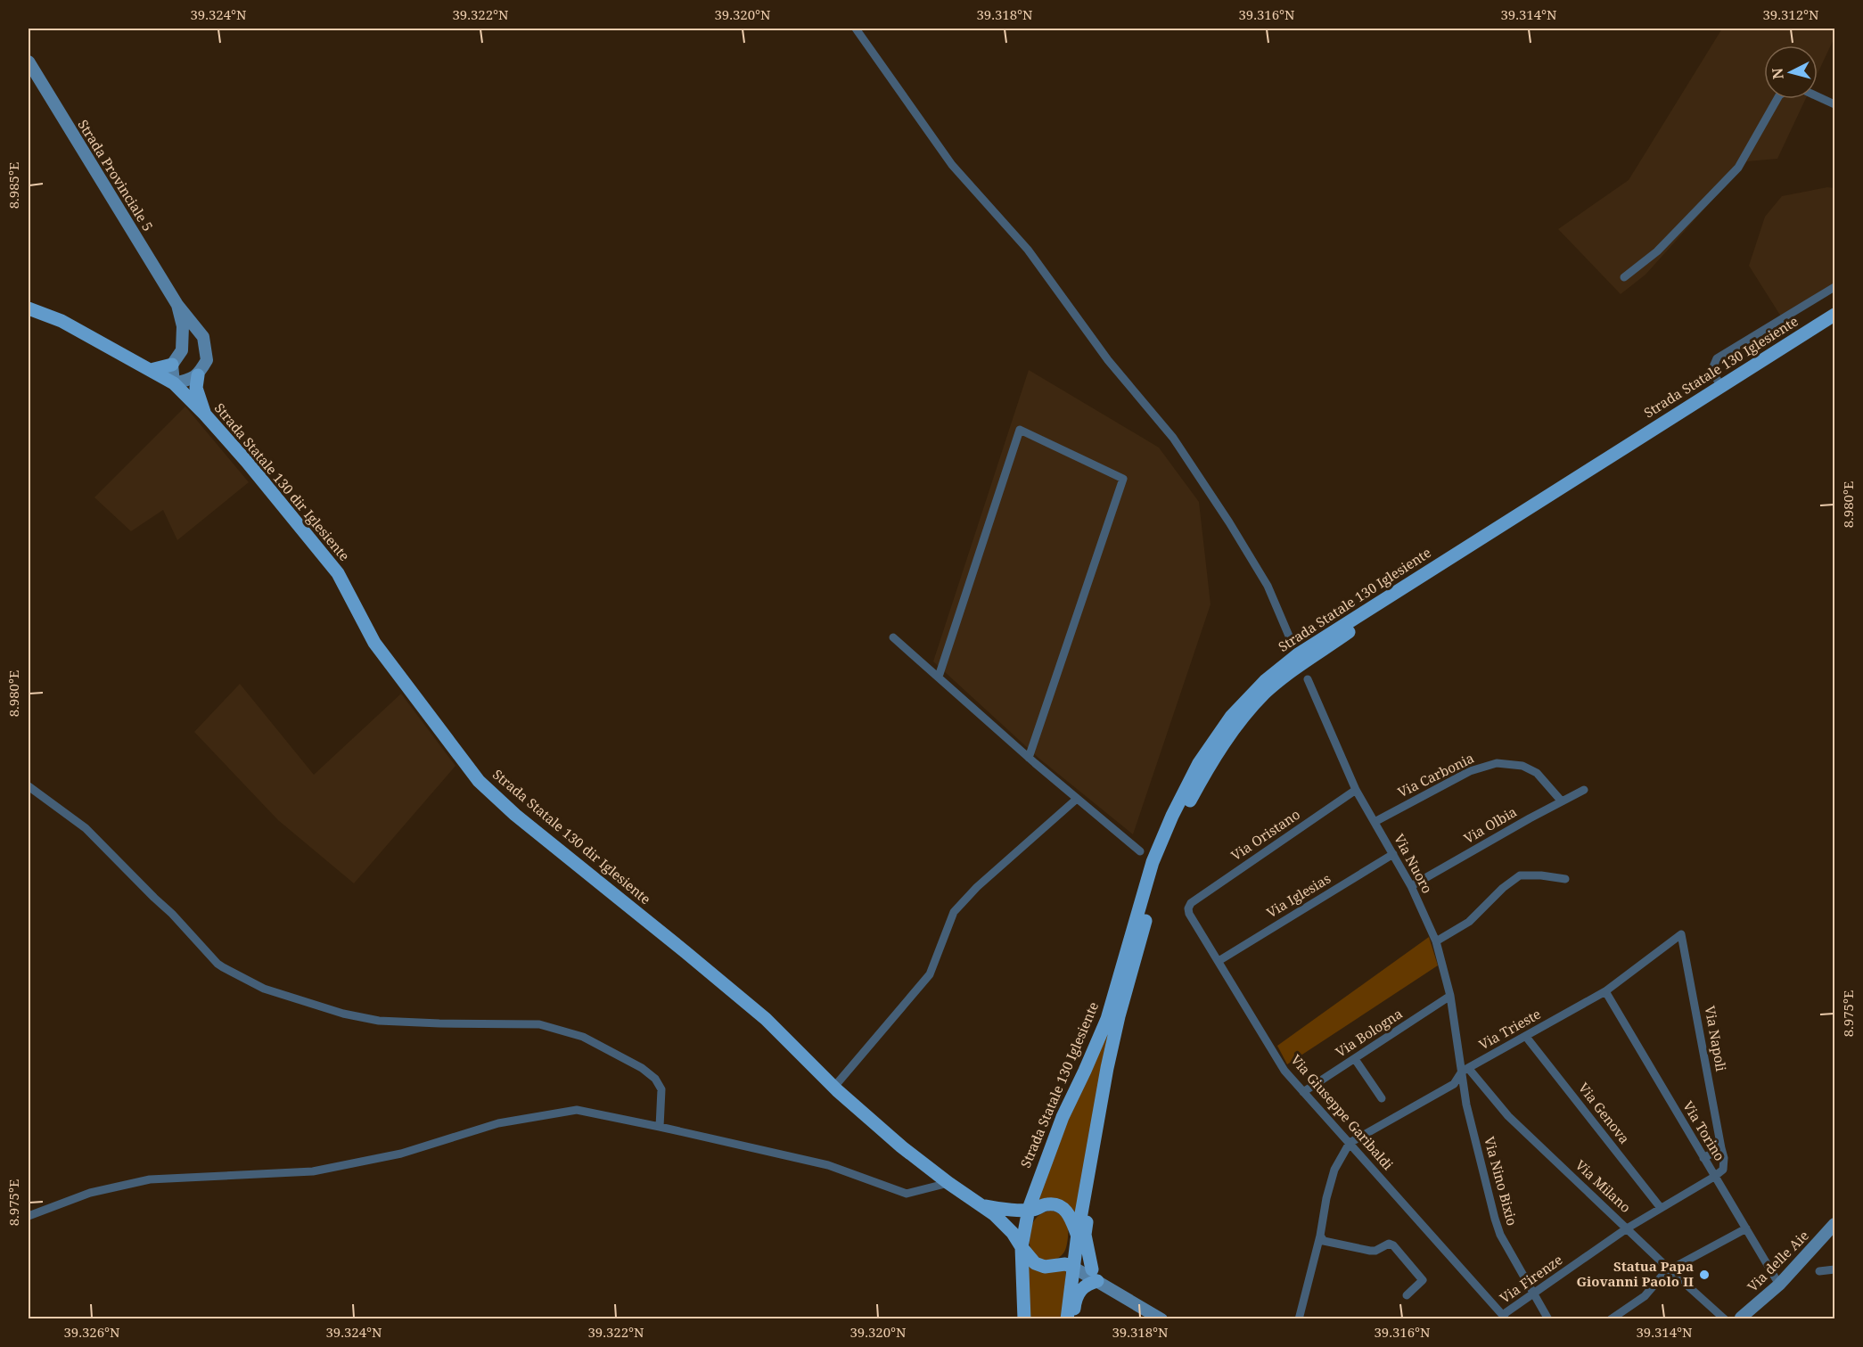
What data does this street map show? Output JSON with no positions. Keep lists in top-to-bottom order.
{
  "streets": {
    "main road": ["Strada Statale 130 Iglesiente", "Strada Statale 130 dir Iglesiente"],
    "street": [
      "Strada Provinciale 5",
      "Via Carbonia",
      "Via Olbia",
      "Via Oristano",
      "Via Nuoro",
      "Via Iglesias",
      "Via Trieste",
      "Via Bologna",
      "Via Napoli",
      "Via Giuseppe Garibaldi",
      "Via Genova",
      "Via Torino",
      "Via Nino Bixio",
      "Via Milano",
      "Via delle Aie",
      "Via Firenze"
    ]
  },
  "crossings": [
    ["Strada Statale 130 Iglesiente", "Strada Statale 130 dir Iglesiente"],
    ["Via Carbonia", "Via Olbia"],
    ["Via Carbonia", "Via Nuoro"],
    ["Via Olbia", "Via Nuoro"],
    ["Via Oristano", "Via Nuoro"],
    ["Via Oristano", "Via Giuseppe Garibaldi"],
    ["Via Nuoro", "Via Iglesias"],
    ["Via Nuoro", "Via Trieste"],
    ["Via Nuoro", "Via Bologna"],
    ["Via Nuoro", "Via Nino Bixio"],
    ["Via Nuoro", "Via Milano"],
    ["Via Iglesias", "Via Giuseppe Garibaldi"],
    ["Via Trieste", "Via Napoli"],
    ["Via Trieste", "Via Giuseppe Garibaldi"],
    ["Via Trieste", "Via Genova"],
    ["Via Trieste", "Via Torino"],
    ["Via Trieste", "Via Nino Bixio"],
    ["Via Trieste", "Via Milano"],
    ["Via Bologna", "Via Giuseppe Garibaldi"],
    ["Via Napoli", "Via Torino"],
    ["Via Napoli", "Via Firenze"],
    ["Via Giuseppe Garibaldi", "Via Firenze"],
    ["Via Genova", "Via Firenze"],
    ["Via Torino", "Via delle Aie"],
    ["Via Torino", "Via Firenze"],
    ["Via Nino Bixio", "Via Milano"],
    ["Via Nino Bixio", "Via Firenze"],
    ["Via Milano", "Via Firenze"]
  ],
  "places": ["Statua Papa Giovanni Paolo II"],
  "north": "left",
  "coordinates": [
    "39.324°N",
    "39.322°N",
    "39.320°N",
    "39.318°N",
    "39.316°N",
    "39.314°N",
    "39.312°N",
    "8.985°E",
    "8.980°E",
    "8.975°E",
    "39.326°N"
  ]
}
